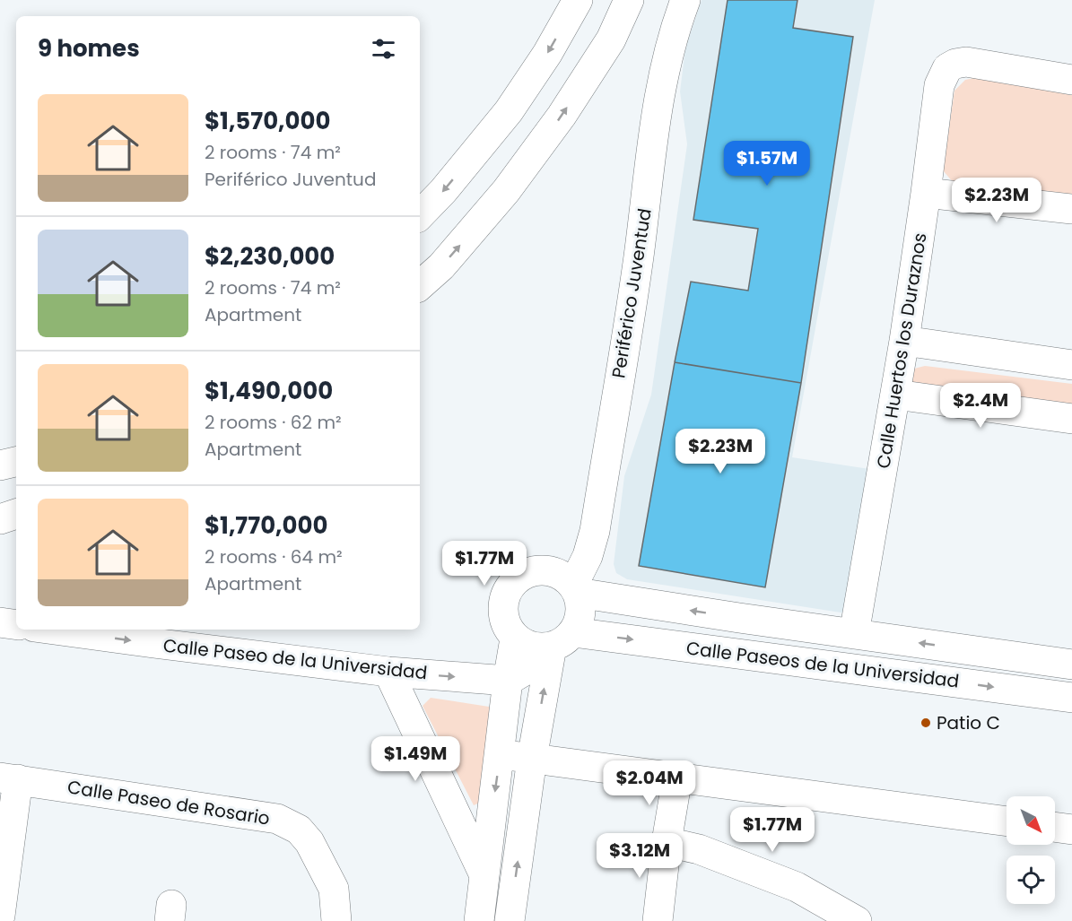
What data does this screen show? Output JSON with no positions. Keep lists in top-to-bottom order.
{
  "streets": {
    "main road": [
      "Periférico Juventud",
      "Calle Huertos los Duraznos",
      "Calle Paseo de la Universidad",
      "Calle Paseos de la Universidad",
      "Calle Paseo de Rosario"
    ]
  },
  "crossings": [
    ["Periférico Juventud", "Calle Paseos de la Universidad"],
    ["Calle Huertos los Duraznos", "Calle Paseos de la Universidad"]
  ],
  "one_way": ["Calle Paseo de la Universidad"],
  "places": ["Patio C"],
  "north": "bottom right",
  "page": {
    "heading": "9 homes",
    "list": [
      {
        "name": "$1,570,000",
        "note": "2 rooms · 74 m² · Periférico Juventud"
      },
      {
        "name": "$2,230,000",
        "note": "2 rooms · 74 m² · Apartment"
      },
      {
        "name": "$1,490,000",
        "note": "2 rooms · 62 m² · Apartment"
      },
      {
        "name": "$1,770,000",
        "note": "2 rooms · 64 m² · Apartment"
      }
    ],
    "price": [
      "$1.57M",
      "$2.23M",
      "$2.4M",
      "$2.23M",
      "$1.77M",
      "$1.49M",
      "$2.04M",
      "$1.77M",
      "$3.12M"
    ]
  }
}
